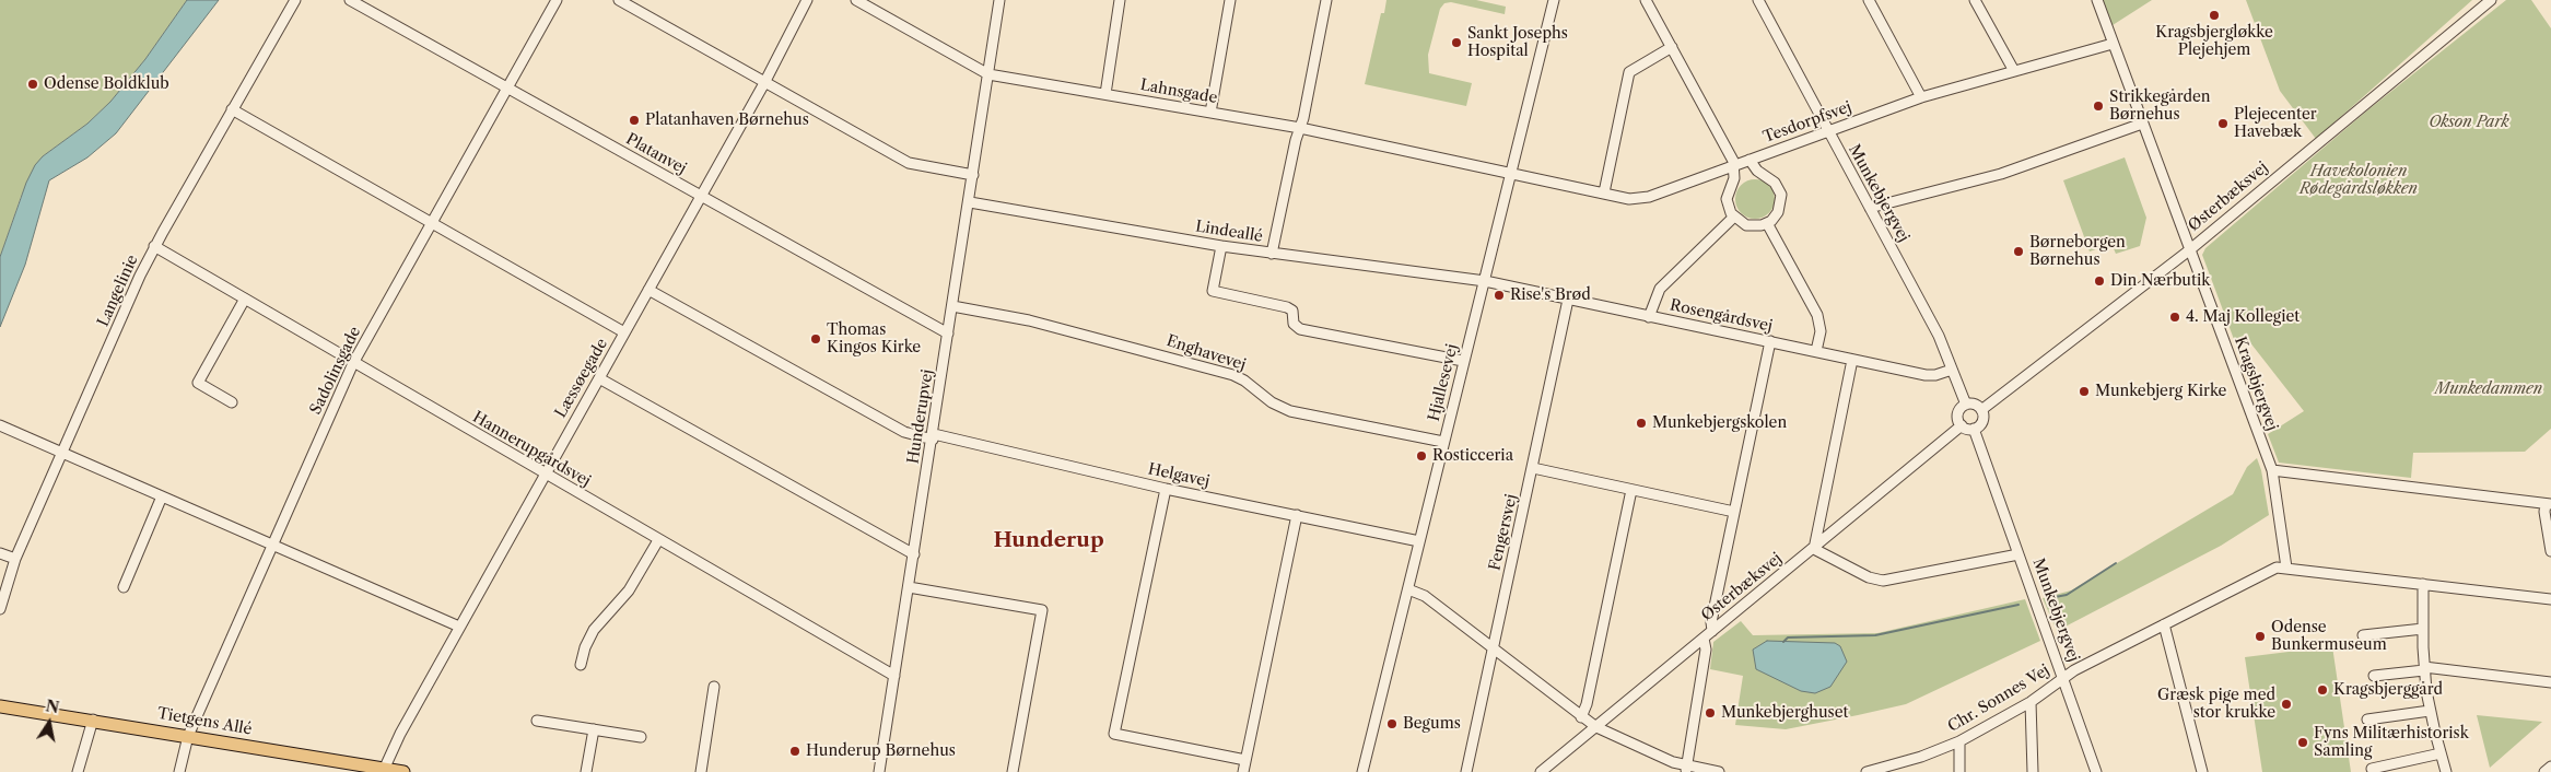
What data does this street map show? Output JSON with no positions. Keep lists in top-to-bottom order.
{
  "streets": {
    "main road": ["Tietgens Allé"],
    "street": [
      "Lahnsgade",
      "Tesdorpfsvej",
      "Platanvej",
      "Munkebjergvej",
      "Østerbæksvej",
      "Lindeallé",
      "Langelinie",
      "Rosengårdsvej",
      "Enghavevej",
      "Sadolinsgade",
      "Læssøegade",
      "Hjallesevej",
      "Kragsbjergvej",
      "Hunderupvej",
      "Hannerupgårdsvej",
      "Helgavej",
      "Fengersvej",
      "Chr. Sonnes Vej"
    ]
  },
  "crossings": [
    ["Lahnsgade", "Tesdorpfsvej"],
    ["Lahnsgade", "Hjallesevej"],
    ["Lahnsgade", "Hunderupvej"],
    ["Tesdorpfsvej", "Munkebjergvej"],
    ["Tesdorpfsvej", "Hjallesevej"],
    ["Tesdorpfsvej", "Kragsbjergvej"],
    ["Platanvej", "Sadolinsgade"],
    ["Platanvej", "Læssøegade"],
    ["Platanvej", "Hunderupvej"],
    ["Munkebjergvej", "Østerbæksvej"],
    ["Munkebjergvej", "Rosengårdsvej"],
    ["Munkebjergvej", "Chr. Sonnes Vej"],
    ["Østerbæksvej", "Kragsbjergvej"],
    ["Lindeallé", "Rosengårdsvej"],
    ["Lindeallé", "Hjallesevej"],
    ["Lindeallé", "Hunderupvej"],
    ["Langelinie", "Hannerupgårdsvej"],
    ["Rosengårdsvej", "Hjallesevej"],
    ["Rosengårdsvej", "Fengersvej"],
    ["Enghavevej", "Hjallesevej"],
    ["Enghavevej", "Hunderupvej"],
    ["Sadolinsgade", "Hannerupgårdsvej"],
    ["Sadolinsgade", "Tietgens Allé"],
    ["Læssøegade", "Hannerupgårdsvej"],
    ["Læssøegade", "Helgavej"],
    ["Læssøegade", "Tietgens Allé"],
    ["Hjallesevej", "Helgavej"],
    ["Kragsbjergvej", "Chr. Sonnes Vej"],
    ["Hunderupvej", "Hannerupgårdsvej"],
    ["Hunderupvej", "Helgavej"]
  ],
  "districts": ["Hunderup"],
  "parks": ["Okson Park", "Havekolonien Rødegårdsløkken", "Munkedammen"],
  "places": [
    "Kragsbjergløkke Plejehjem",
    "Sankt Josephs Hospital",
    "Odense Boldklub",
    "Strikkegården Børnehus",
    "Platanhaven Børnehus",
    "Plejecenter Havebæk",
    "Børneborgen Børnehus",
    "Din Nærbutik",
    "Rise's Brød",
    "4. Maj Kollegiet",
    "Thomas Kingos Kirke",
    "Munkebjerg Kirke",
    "Munkebjergskolen",
    "Rosticceria",
    "Odense Bunkermuseum",
    "Kragsbjerggård",
    "Græsk pige med stor krukke",
    "Munkebjerghuset",
    "Begums",
    "Fyns Militærhistorisk Samling",
    "Hunderup Børnehus"
  ],
  "north": "top"
}
